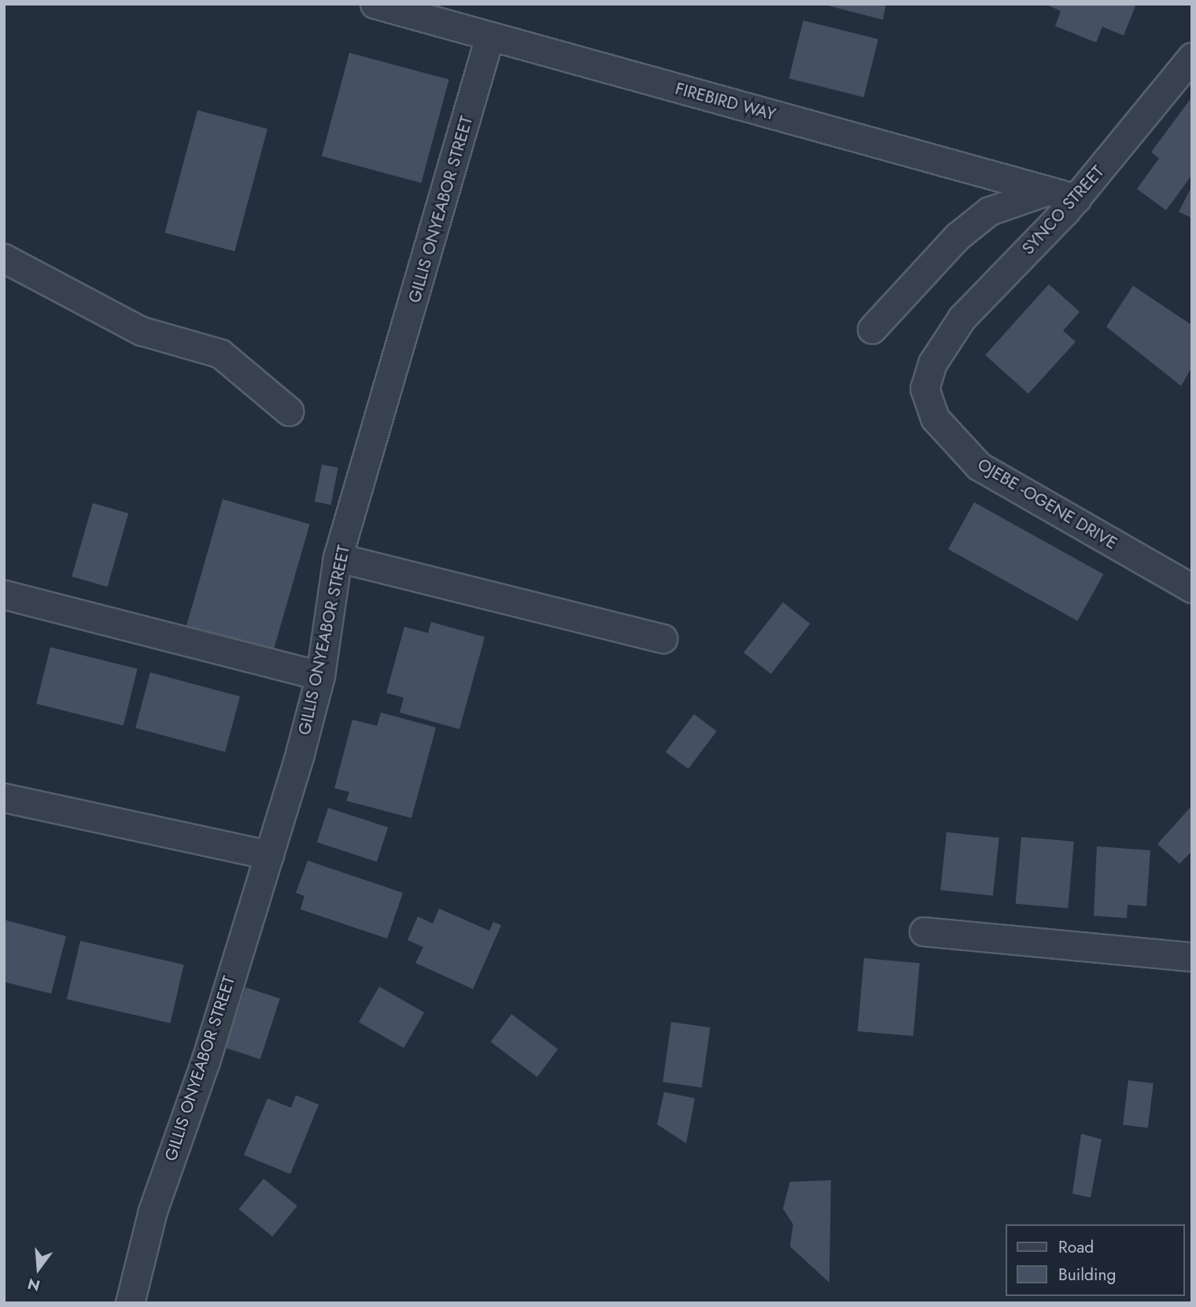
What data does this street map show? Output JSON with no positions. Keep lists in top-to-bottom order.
{
  "streets": {
    "street": [
      "FIREBIRD WAY",
      "GILLIS ONYEABOR STREET",
      "SYNCO STREET",
      "OJEBE -OGENE DRIVE"
    ]
  },
  "crossings": [
    ["FIREBIRD WAY", "GILLIS ONYEABOR STREET"],
    ["FIREBIRD WAY", "SYNCO STREET"],
    ["SYNCO STREET", "OJEBE -OGENE DRIVE"]
  ],
  "legend": ["Road", "Building"],
  "north": "bottom"
}
